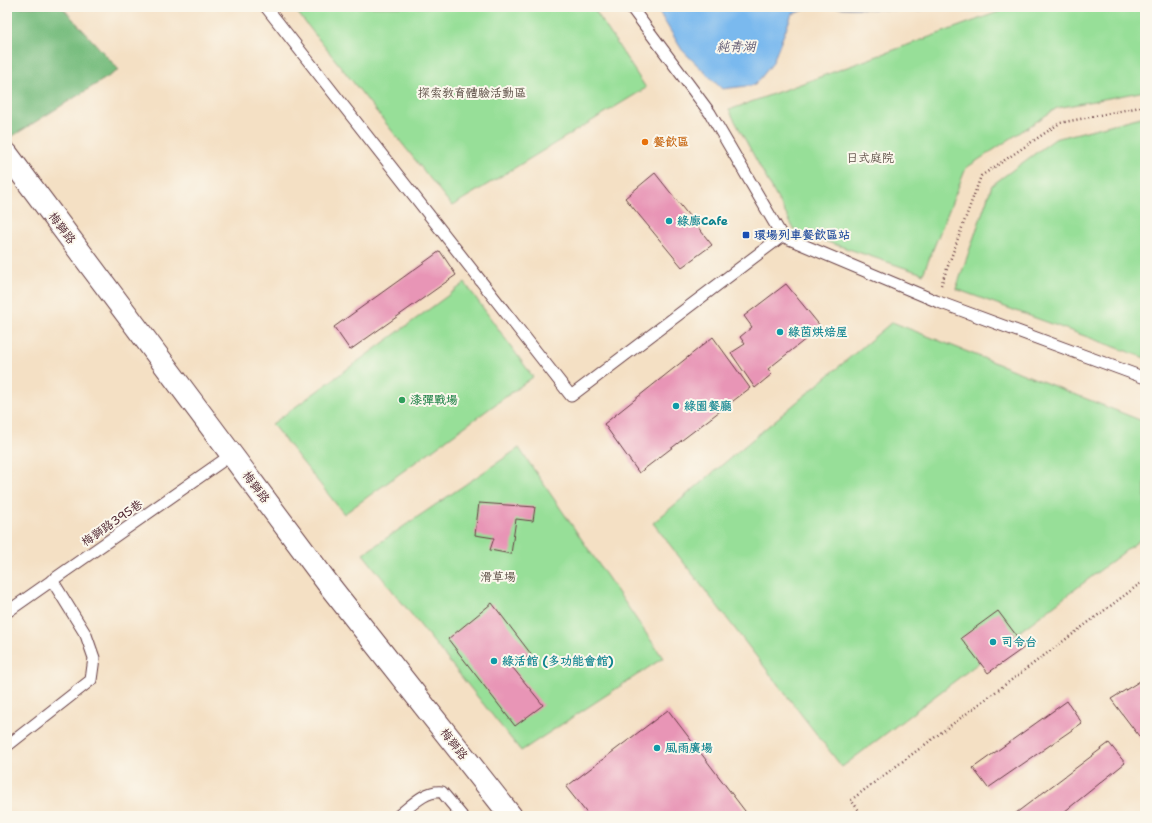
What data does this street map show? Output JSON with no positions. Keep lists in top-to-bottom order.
{
  "streets": {
    "street": ["梅獅路"],
    "lane": ["梅獅路395巷"]
  },
  "crossings": [
    ["梅獅路", "梅獅路395巷"]
  ],
  "water": ["純青湖"],
  "parks": ["探索教育體驗活動區", "日式庭院", "滑草場"],
  "places": {
    "other": [
      "餐飲區",
      "綠廊Cafe",
      "綠茵烘焙屋",
      "漆彈戰場",
      "綠園餐廳",
      "司令台",
      "綠活館 (多功能會館)",
      "風雨廣場"
    ],
    "transit": ["環場列車餐飲區站"]
  }
}
